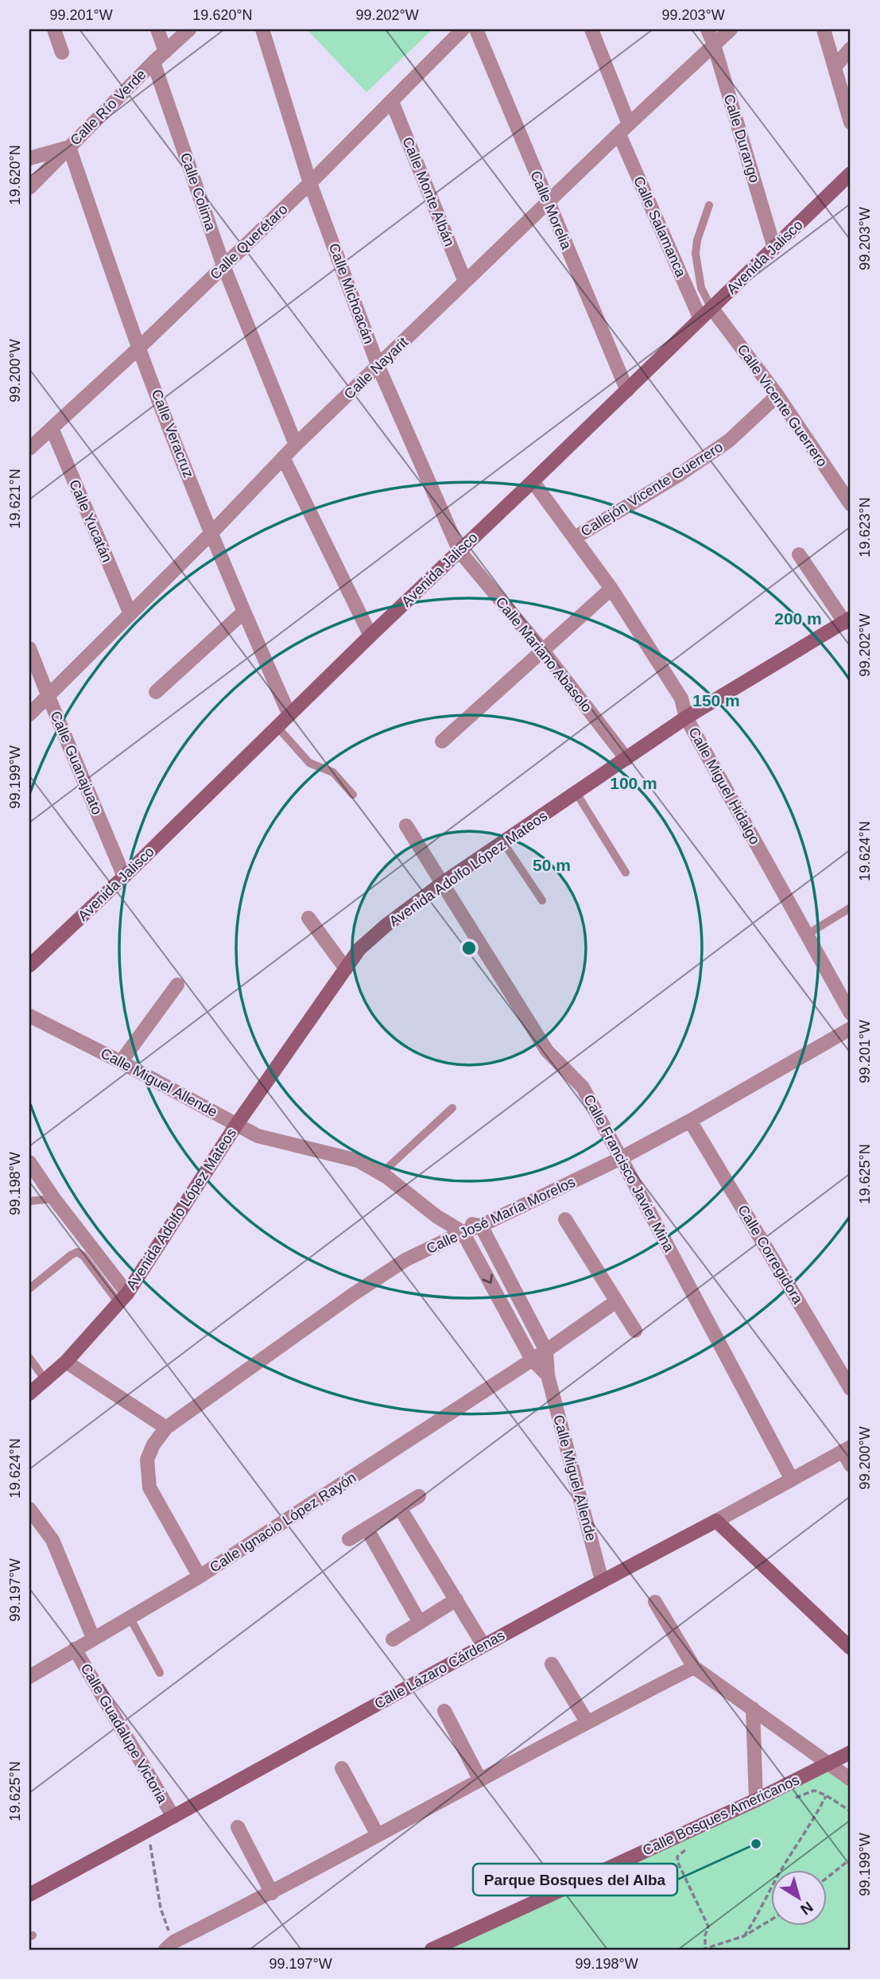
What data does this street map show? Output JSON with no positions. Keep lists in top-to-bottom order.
{
  "streets": {
    "main road": [
      "Avenida Jalisco",
      "Avenida Adolfo López Mateos",
      "Calle Lázaro Cárdenas",
      "Calle Bosques Americanos"
    ],
    "street": [
      "Calle Río Verde",
      "Calle Durango",
      "Calle Colima",
      "Calle Monte Albán",
      "Calle Morelia",
      "Calle Salamanca",
      "Calle Querétaro",
      "Calle Michoacán",
      "Calle Nayarit",
      "Calle Vicente Guerrero",
      "Calle Veracruz",
      "Callejón Vicente Guerrero",
      "Calle Yucatán",
      "Calle Mariano Abasolo",
      "Calle Guanajuato",
      "Calle Miguel Hidalgo",
      "Calle Miguel Allende",
      "Calle Francisco Javier Mina",
      "Calle José María Morelos",
      "Calle Corregidora",
      "Calle Ignacio López Rayón",
      "Calle Guadalupe Victoria"
    ]
  },
  "crossings": [
    ["Calle Río Verde", "Calle Colima"],
    ["Calle Río Verde", "Calle Veracruz"],
    ["Calle Durango", "Avenida Jalisco"],
    ["Calle Durango", "Calle Nayarit"],
    ["Calle Colima", "Calle Querétaro"],
    ["Calle Colima", "Calle Nayarit"],
    ["Calle Monte Albán", "Calle Querétaro"],
    ["Calle Monte Albán", "Calle Nayarit"],
    ["Calle Morelia", "Avenida Jalisco"],
    ["Calle Morelia", "Calle Nayarit"],
    ["Calle Salamanca", "Avenida Jalisco"],
    ["Calle Salamanca", "Calle Nayarit"],
    ["Calle Querétaro", "Calle Michoacán"],
    ["Calle Querétaro", "Calle Veracruz"],
    ["Calle Querétaro", "Calle Yucatán"],
    ["Avenida Jalisco", "Calle Michoacán"],
    ["Avenida Jalisco", "Calle Vicente Guerrero"],
    ["Avenida Jalisco", "Calle Veracruz"],
    ["Avenida Jalisco", "Calle Mariano Abasolo"],
    ["Avenida Jalisco", "Calle Guanajuato"],
    ["Avenida Jalisco", "Calle Miguel Hidalgo"],
    ["Calle Michoacán", "Calle Nayarit"],
    ["Calle Michoacán", "Calle Mariano Abasolo"],
    ["Calle Nayarit", "Calle Veracruz"],
    ["Calle Nayarit", "Calle Yucatán"],
    ["Calle Nayarit", "Calle Guanajuato"],
    ["Calle Vicente Guerrero", "Callejón Vicente Guerrero"],
    ["Callejón Vicente Guerrero", "Calle Miguel Hidalgo"],
    ["Calle Mariano Abasolo", "Avenida Adolfo López Mateos"],
    ["Calle Miguel Hidalgo", "Avenida Adolfo López Mateos"],
    ["Avenida Adolfo López Mateos", "Calle Miguel Allende"],
    ["Avenida Adolfo López Mateos", "Calle Francisco Javier Mina"],
    ["Calle Miguel Allende", "Calle José María Morelos"],
    ["Calle Miguel Allende", "Calle Ignacio López Rayón"],
    ["Calle Miguel Allende", "Calle Lázaro Cárdenas"],
    ["Calle Francisco Javier Mina", "Calle José María Morelos"],
    ["Calle Francisco Javier Mina", "Calle Lázaro Cárdenas"],
    ["Calle José María Morelos", "Calle Corregidora"],
    ["Calle José María Morelos", "Calle Ignacio López Rayón"],
    ["Calle Ignacio López Rayón", "Calle Guadalupe Victoria"],
    ["Calle Lázaro Cárdenas", "Calle Guadalupe Victoria"]
  ],
  "places": ["Parque Bosques del Alba"],
  "north": "bottom right",
  "coordinates": [
    "99.201°W",
    "19.620°N",
    "99.202°W",
    "99.203°W",
    "99.200°W",
    "19.621°N",
    "19.623°N",
    "99.199°W",
    "19.624°N",
    "19.625°N",
    "99.198°W",
    "99.197°W"
  ],
  "rings": [
    "200 m",
    "150 m",
    "100 m",
    "50 m"
  ]
}
